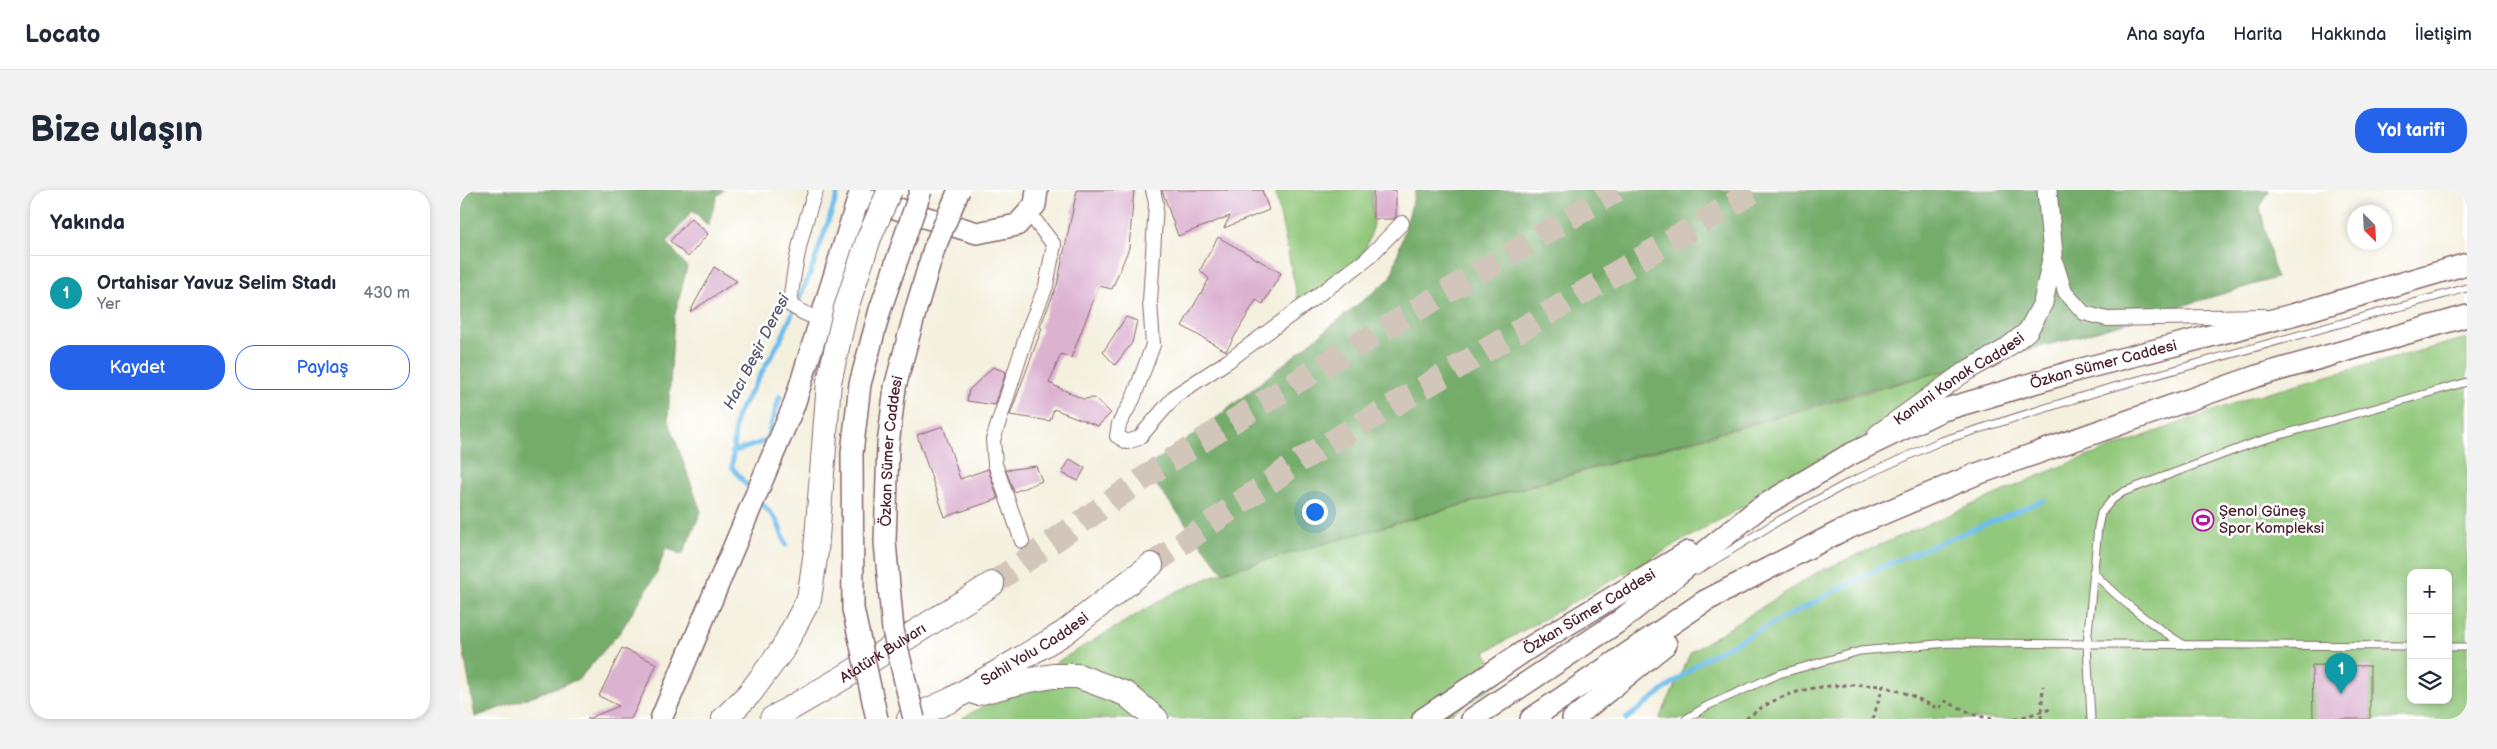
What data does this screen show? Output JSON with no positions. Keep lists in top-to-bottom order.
{
  "streets": {
    "highway": ["Sahil Yolu Caddesi", "Atatürk Bulvarı"],
    "main road": ["Özkan Sümer Caddesi"],
    "street": ["Kanuni Konak Caddesi"]
  },
  "crossings": [
    ["Özkan Sümer Caddesi", "Kanuni Konak Caddesi"]
  ],
  "water": ["Hacı Beşir Deresi"],
  "places": {
    "sports": ["Şenol Güneş Spor Kompleksi"]
  },
  "north": "bottom right",
  "page": {
    "header": "Locato",
    "nav": [
      "Ana sayfa",
      "Harita",
      "Hakkında",
      "İletişim"
    ],
    "buttons": [
      "Yol tarifi",
      ["Kaydet", "Paylaş"]
    ],
    "title": "Bize ulaşın",
    "heading": "Yakında",
    "list": [
      {
        "mark": "1",
        "name": "Ortahisar Yavuz Selim Stadı",
        "note": "Yer",
        "value": "430 m"
      }
    ],
    "map_buttons": ["+", "−"],
    "pins": "1"
  }
}
